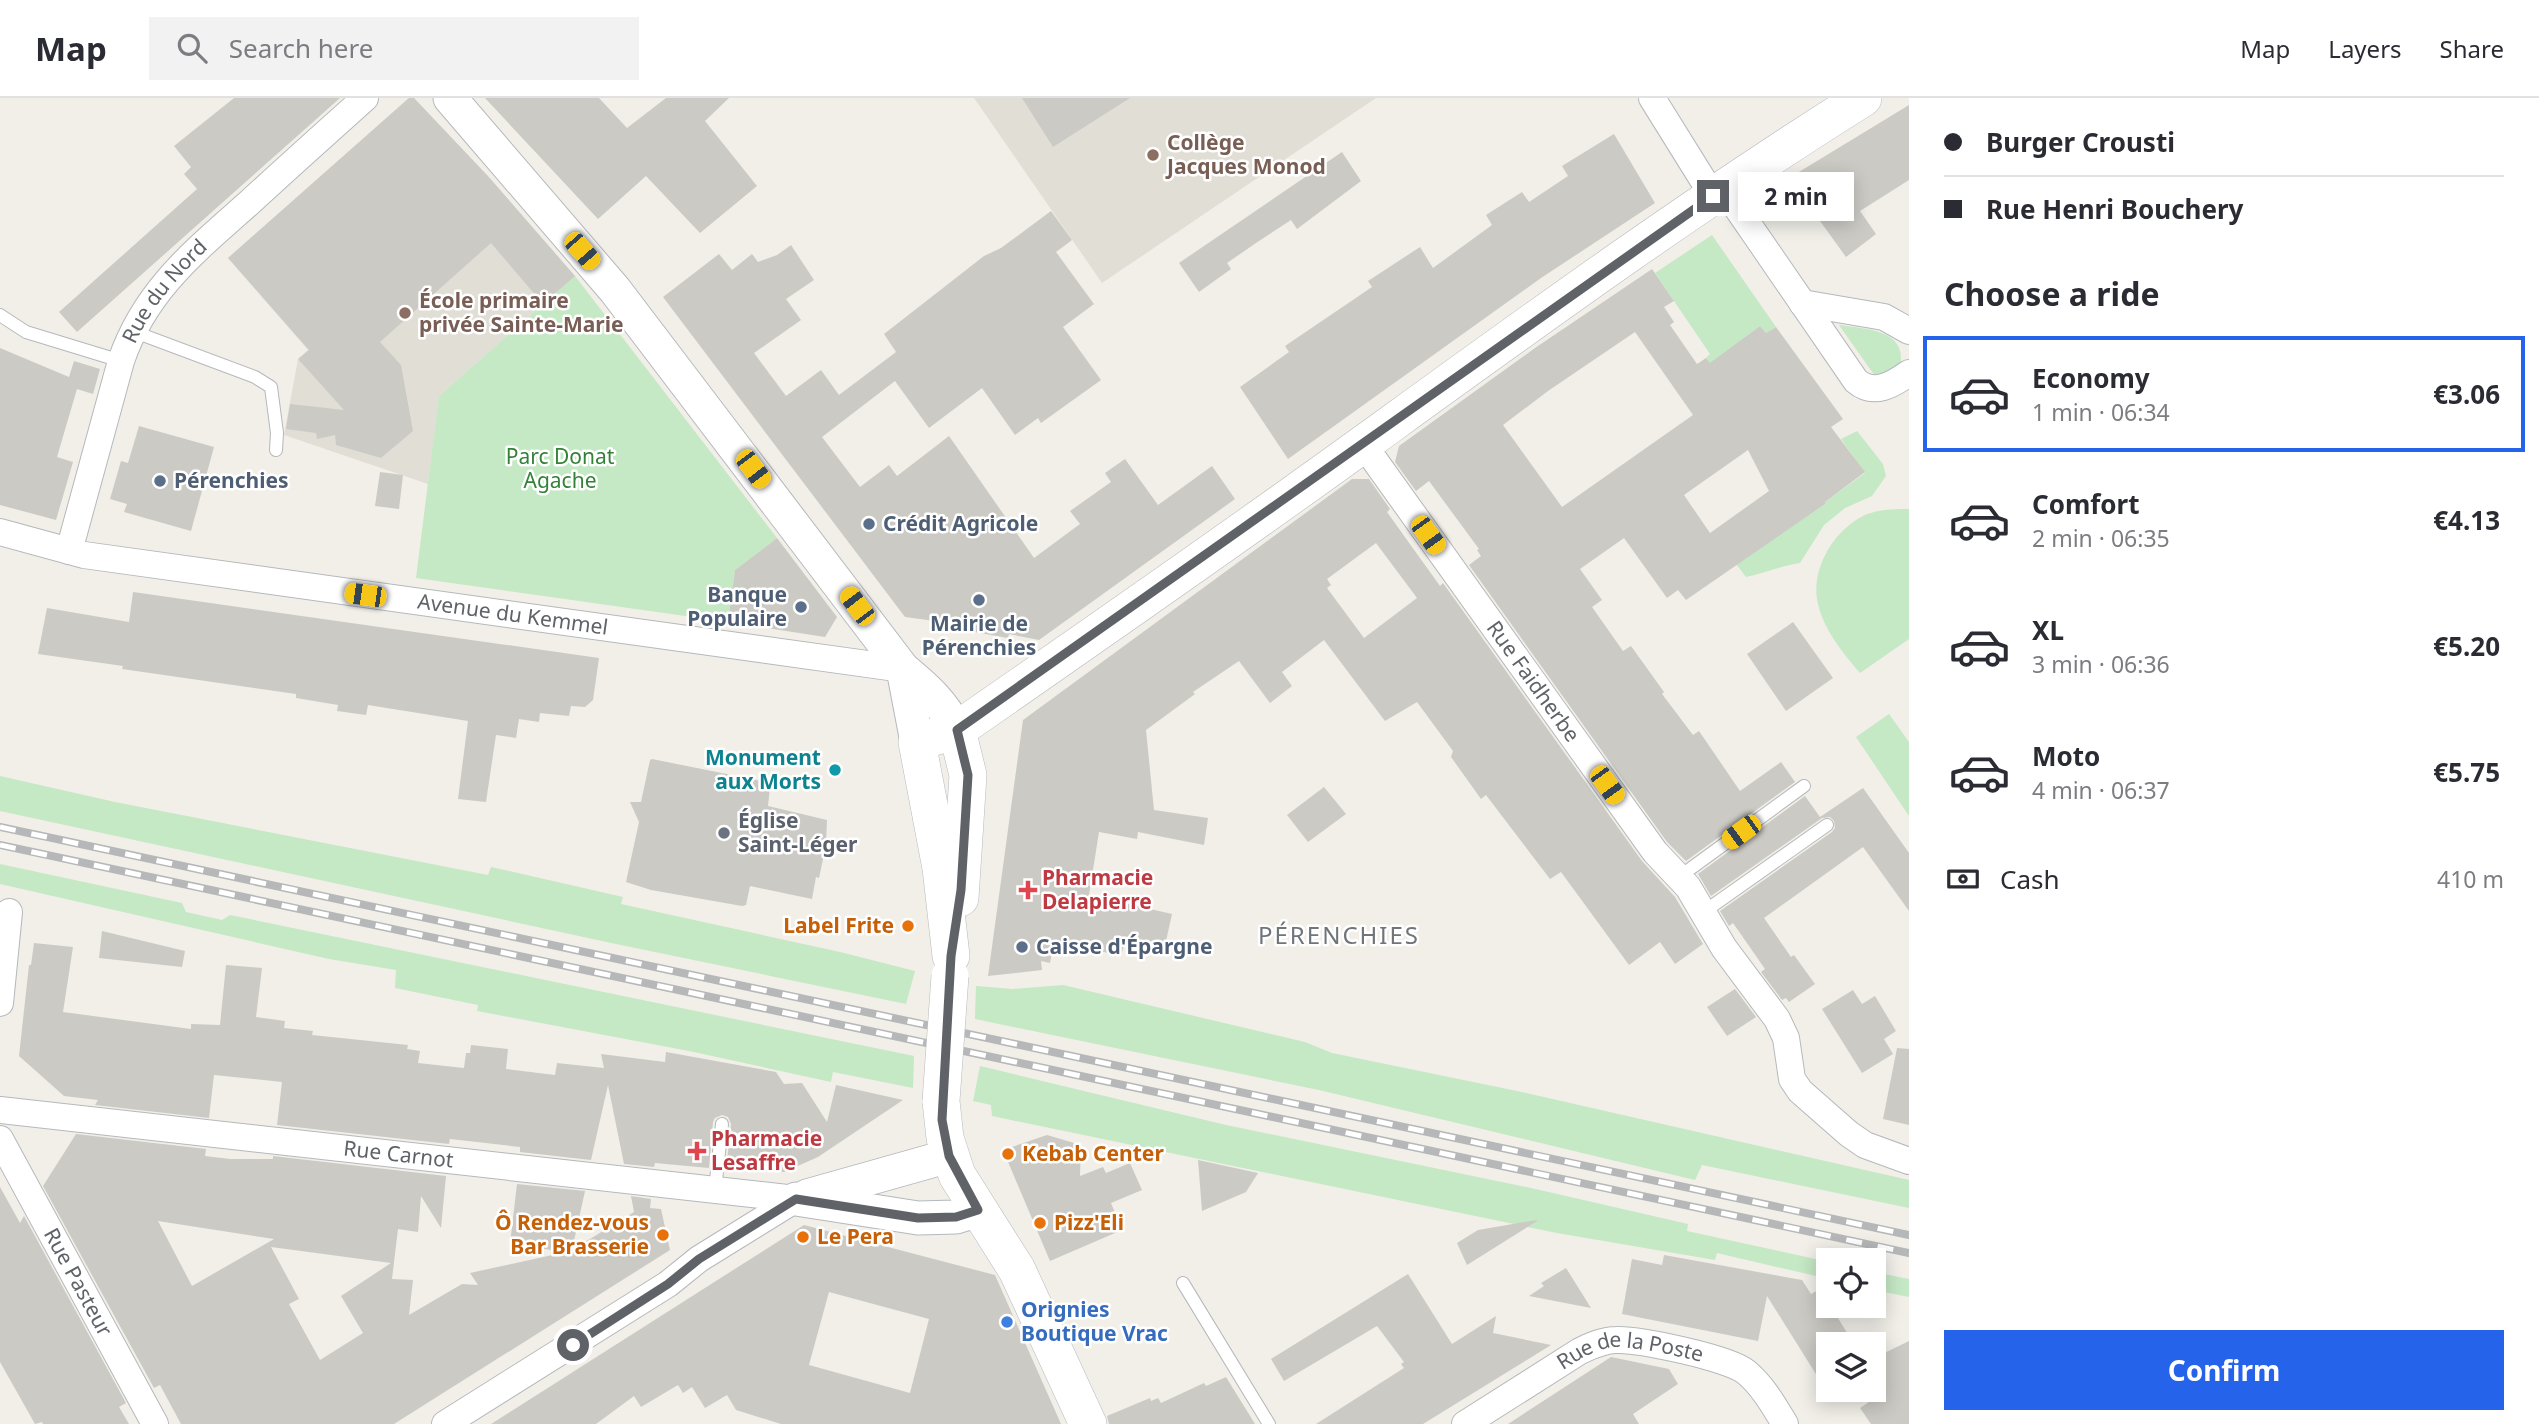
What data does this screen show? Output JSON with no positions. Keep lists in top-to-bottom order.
{
  "streets": {
    "street": [
      "Rue du Nord",
      "Avenue du Kemmel",
      "Rue Faidherbe",
      "Rue Carnot",
      "Rue Pasteur",
      "Rue de la Poste"
    ]
  },
  "crossings": [
    ["Rue du Nord", "Avenue du Kemmel"]
  ],
  "districts": ["PÉRENCHIES"],
  "parks": ["Parc Donat Agache"],
  "places": {
    "other": [
      "Collège Jacques Monod",
      "École primaire privée Sainte-Marie",
      "Pérenchies",
      "Crédit Agricole",
      "Mairie de Pérenchies",
      "Banque Populaire",
      "Monument aux Morts",
      "Église Saint-Léger",
      "Label Frite",
      "Caisse d'Épargne",
      "Kebab Center",
      "Pizz'Eli",
      "Ô Rendez-vous Bar Brasserie",
      "Le Pera",
      "Orignies Boutique Vrac"
    ],
    "health": ["Pharmacie Delapierre", "Pharmacie Lesaffre"]
  },
  "page": {
    "header": "Map",
    "search": "Search here",
    "nav": ["Map", "Layers", "Share"],
    "banner": ["Burger Crousti", "Rue Henri Bouchery"],
    "bubble": "2 min",
    "heading": "Choose a ride",
    "list": [
      {
        "name": "Economy",
        "note": "1 min · 06:34",
        "value": "€3.06"
      },
      {
        "name": "Comfort",
        "note": "2 min · 06:35",
        "value": "€4.13"
      },
      {
        "name": "XL",
        "note": "3 min · 06:36",
        "value": "€5.20"
      },
      {
        "name": "Moto",
        "note": "4 min · 06:37",
        "value": "€5.75"
      }
    ],
    "pay": ["Cash", "410 m"],
    "buttons": "Confirm"
  }
}
